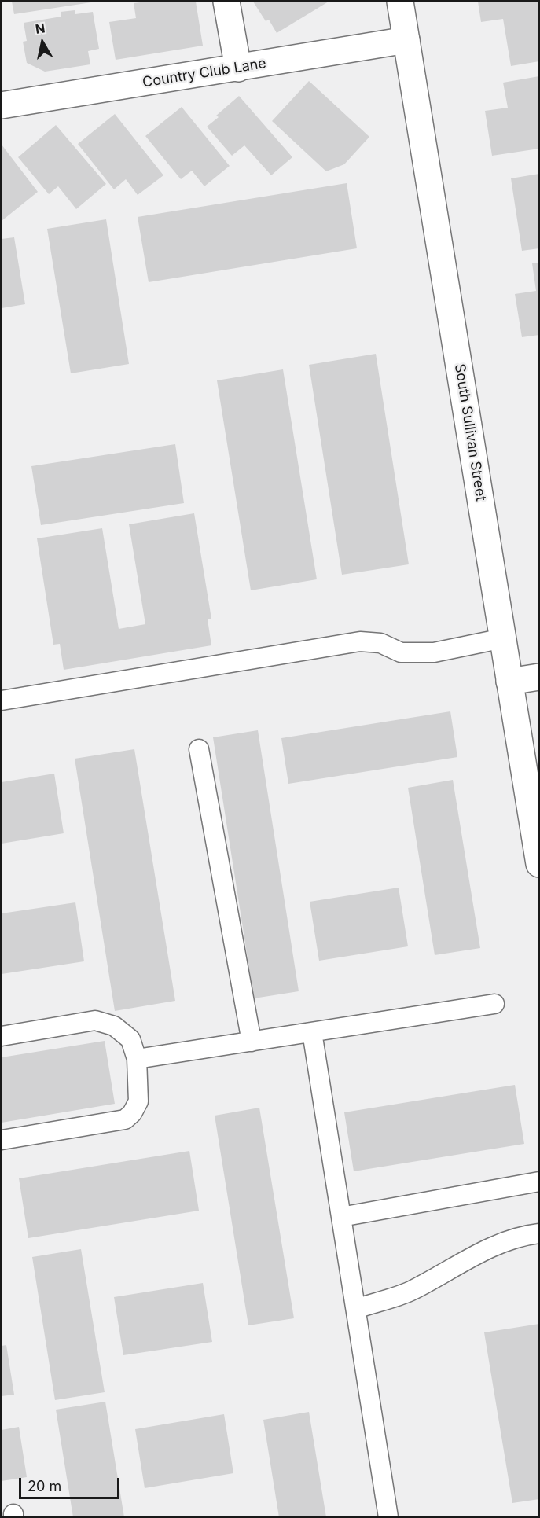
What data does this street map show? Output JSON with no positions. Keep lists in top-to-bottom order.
{
  "streets": {
    "street": ["Country Club Lane", "South Sullivan Street"]
  },
  "crossings": [
    ["Country Club Lane", "South Sullivan Street"]
  ],
  "scale_bar": "20 m",
  "north": "top"
}
